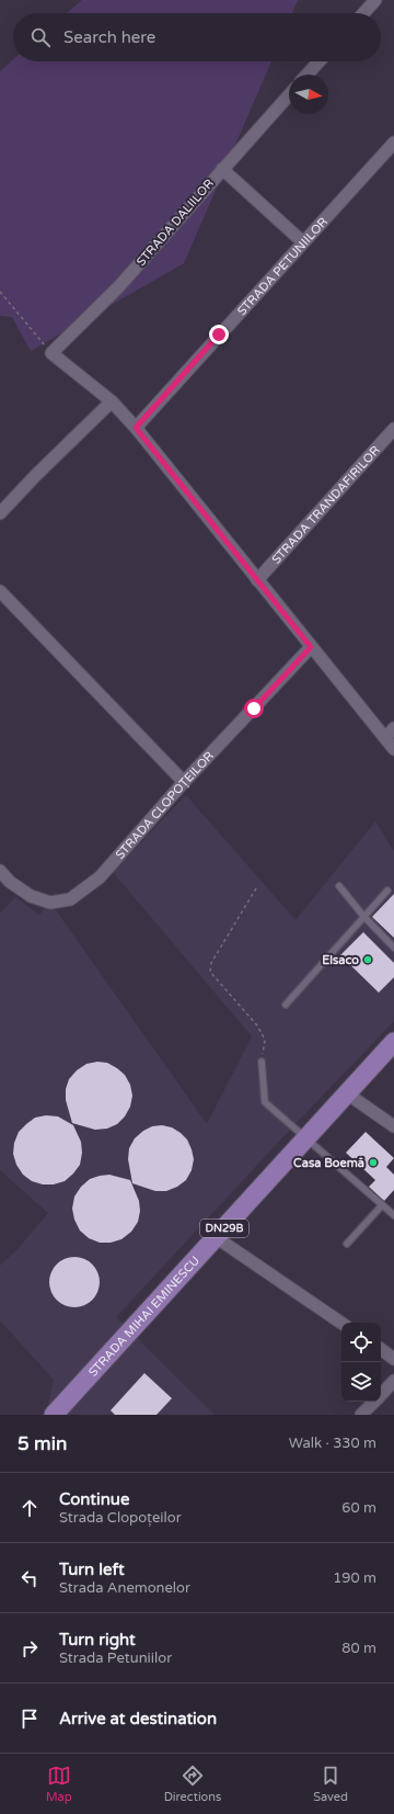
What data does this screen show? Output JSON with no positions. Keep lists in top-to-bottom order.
{
  "streets": {
    "main road": ["DN29B", "STRADA MIHAI EMINESCU"],
    "street": [
      "STRADA DALIILOR",
      "STRADA PETUNIILOR",
      "STRADA TRANDAFIRILOR",
      "STRADA CLOPOȚEILOR"
    ]
  },
  "places": ["Elsaco", "Casa Boemă"],
  "north": "right",
  "page": {
    "search": "Search here",
    "heading": ["5 min", "Walk · 330 m"],
    "list": [
      ["Continue", "Strada Clopoțeilor", "60 m"],
      ["Turn left", "Strada Anemonelor", "190 m"],
      ["Turn right", "Strada Petuniilor", "80 m"],
      "Arrive at destination"
    ],
    "nav": ["Map", "Directions", "Saved"]
  }
}
